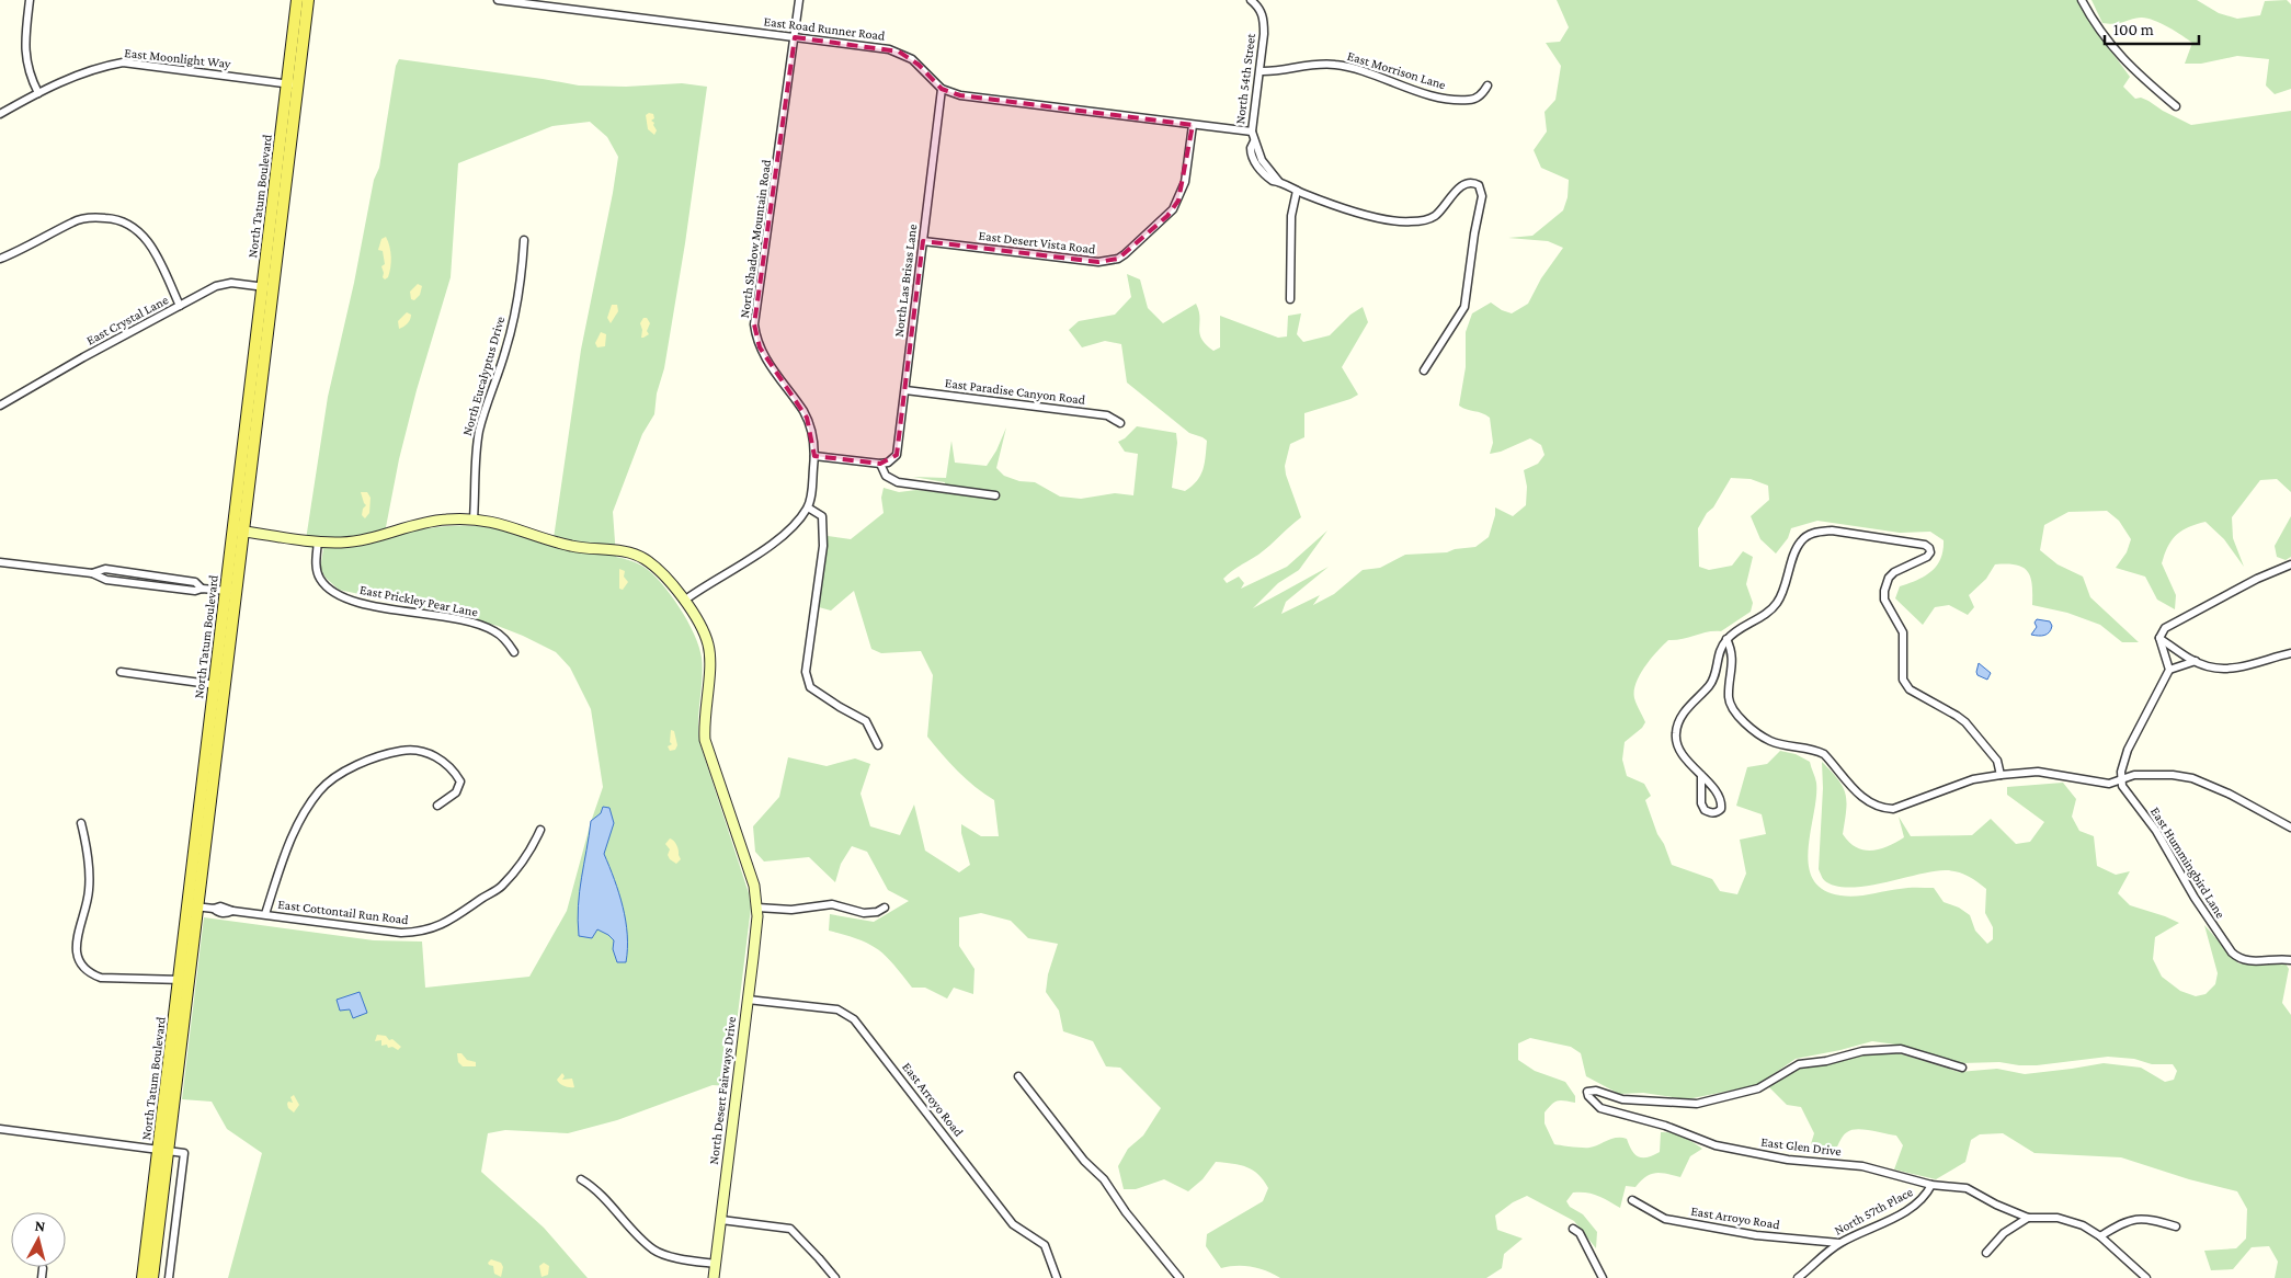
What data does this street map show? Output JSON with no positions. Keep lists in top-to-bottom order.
{
  "streets": {
    "main road": ["North Tatum Boulevard"],
    "street": [
      "East Road Runner Road",
      "East Moonlight Way",
      "East Morrison Lane",
      "North 54th Street",
      "North Shadow Mountain Road",
      "East Desert Vista Road",
      "North Las Brisas Lane",
      "East Crystal Lane",
      "North Eucalyptus Drive",
      "East Paradise Canyon Road",
      "East Prickley Pear Lane",
      "East Hummingbird Lane",
      "East Cottontail Run Road",
      "North Desert Fairways Drive",
      "East Arroyo Road",
      "East Glen Drive",
      "North 57th Place"
    ]
  },
  "crossings": [
    ["East Road Runner Road", "North Shadow Mountain Road"],
    ["East Road Runner Road", "North Las Brisas Lane"],
    ["East Moonlight Way", "North Tatum Boulevard"],
    ["East Morrison Lane", "North 54th Street"],
    ["North Tatum Boulevard", "East Crystal Lane"],
    ["North Tatum Boulevard", "East Cottontail Run Road"],
    ["North Tatum Boulevard", "North Desert Fairways Drive"],
    ["East Desert Vista Road", "North Las Brisas Lane"],
    ["North Las Brisas Lane", "East Paradise Canyon Road"],
    ["North Eucalyptus Drive", "North Desert Fairways Drive"],
    ["East Prickley Pear Lane", "North Desert Fairways Drive"],
    ["North Desert Fairways Drive", "East Arroyo Road"],
    ["East Arroyo Road", "North 57th Place"],
    ["East Glen Drive", "North 57th Place"]
  ],
  "scale_bar": "100 m",
  "north": "top"
}
